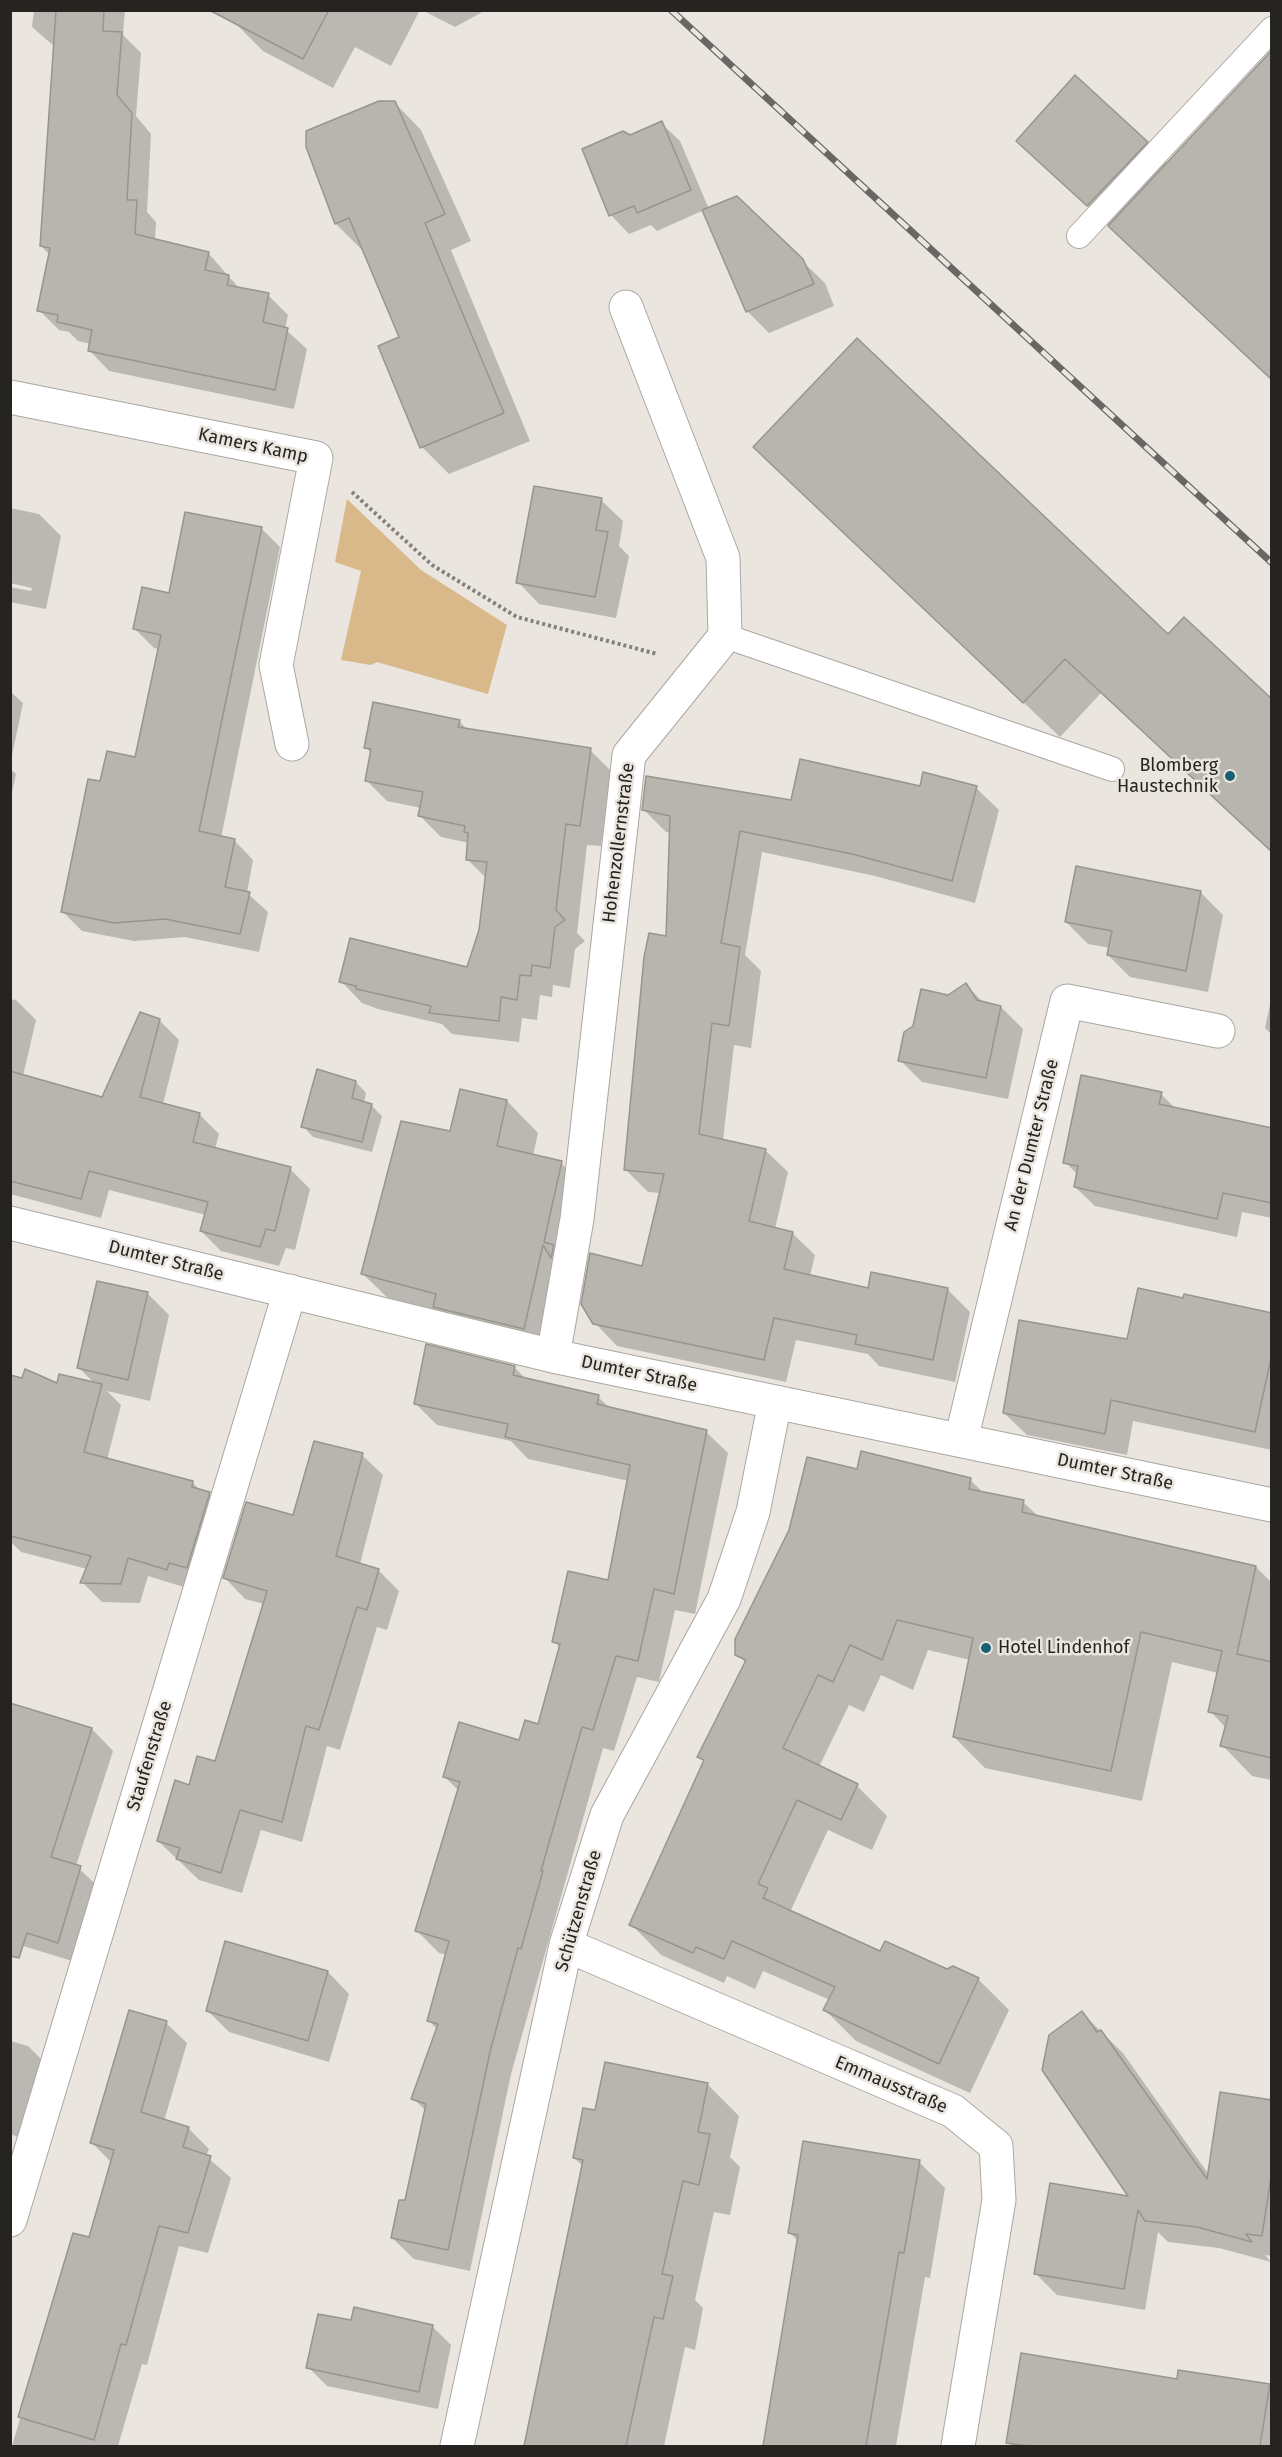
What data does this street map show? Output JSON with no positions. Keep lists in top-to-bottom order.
{
  "streets": {
    "street": [
      "Kamers Kamp",
      "Hohenzollernstraße",
      "An der Dumter Straße",
      "Dumter Straße",
      "Staufenstraße",
      "Schützenstraße",
      "Emmausstraße"
    ]
  },
  "crossings": [
    ["Hohenzollernstraße", "Dumter Straße"],
    ["An der Dumter Straße", "Dumter Straße"],
    ["Dumter Straße", "Staufenstraße"],
    ["Dumter Straße", "Schützenstraße"],
    ["Schützenstraße", "Emmausstraße"]
  ],
  "places": ["Blomberg Haustechnik", "Hotel Lindenhof"]
}
